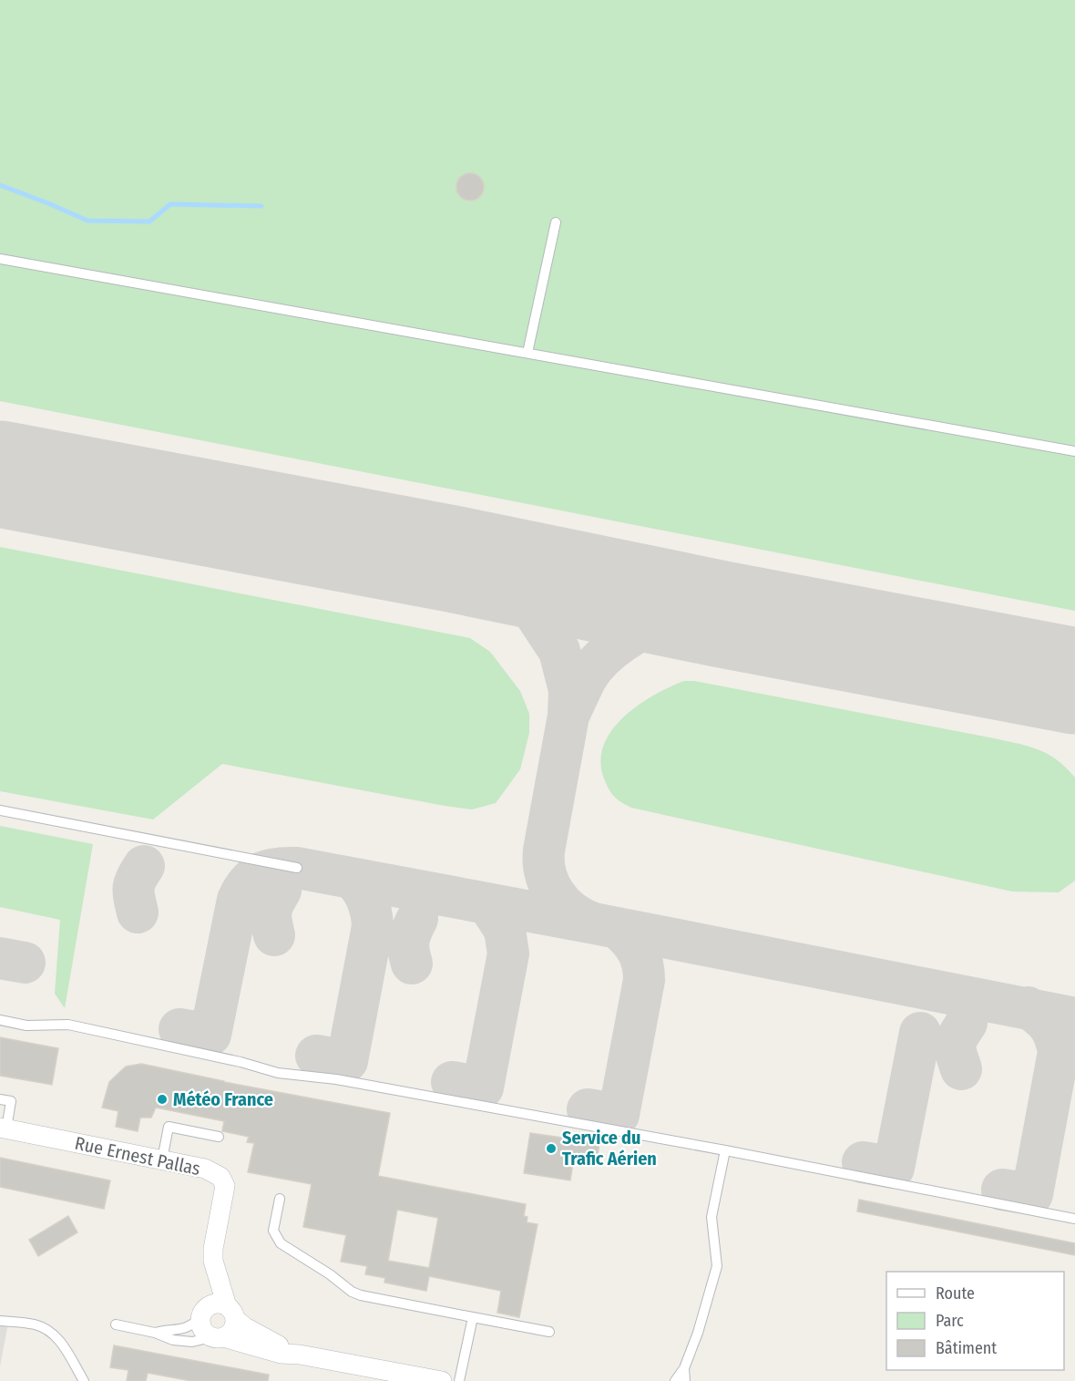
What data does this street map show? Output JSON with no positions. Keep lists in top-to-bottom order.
{
  "streets": {
    "street": ["Rue Ernest Pallas"]
  },
  "places": ["Météo France", "Service du Trafic Aérien"],
  "legend": ["Route", "Parc", "Bâtiment"]
}
